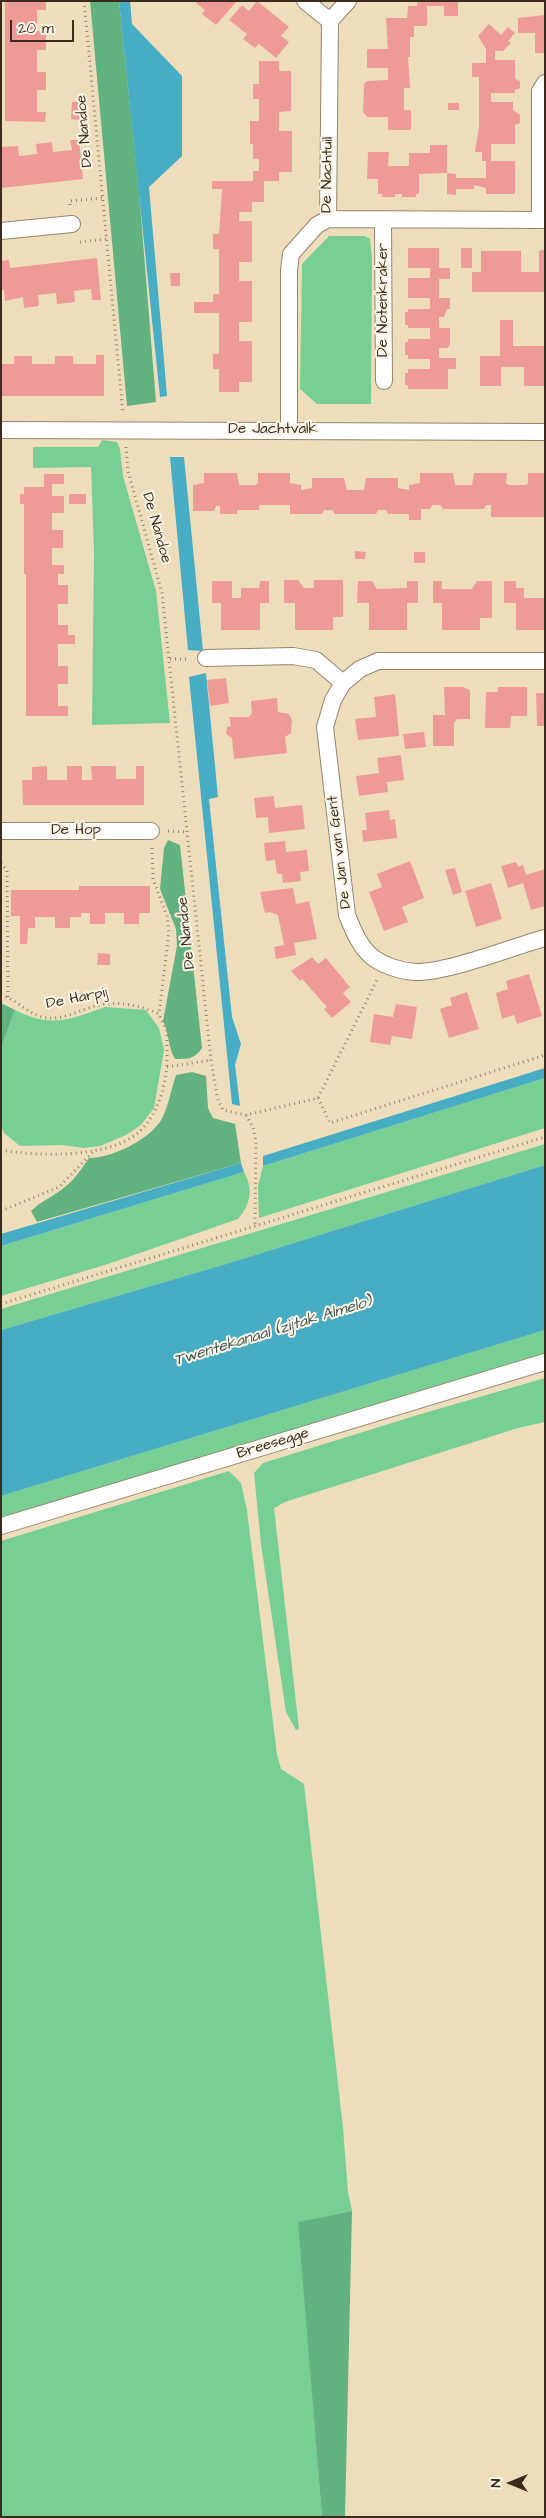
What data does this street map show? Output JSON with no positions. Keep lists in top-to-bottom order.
{
  "streets": {
    "street": [
      "De Nachtuil",
      "De Notenkraker",
      "De Jachtvalk",
      "De Hop",
      "De Jan van Gent",
      "Breesegge"
    ],
    "path": ["De Nandoe", "De Harpij"]
  },
  "crossings": [
    ["De Nandoe", "De Jachtvalk"],
    ["De Nachtuil", "De Jachtvalk"]
  ],
  "water": ["Twentekanaal (zijtak Almelo)"],
  "scale_bar": "20 m",
  "north": "left"
}
